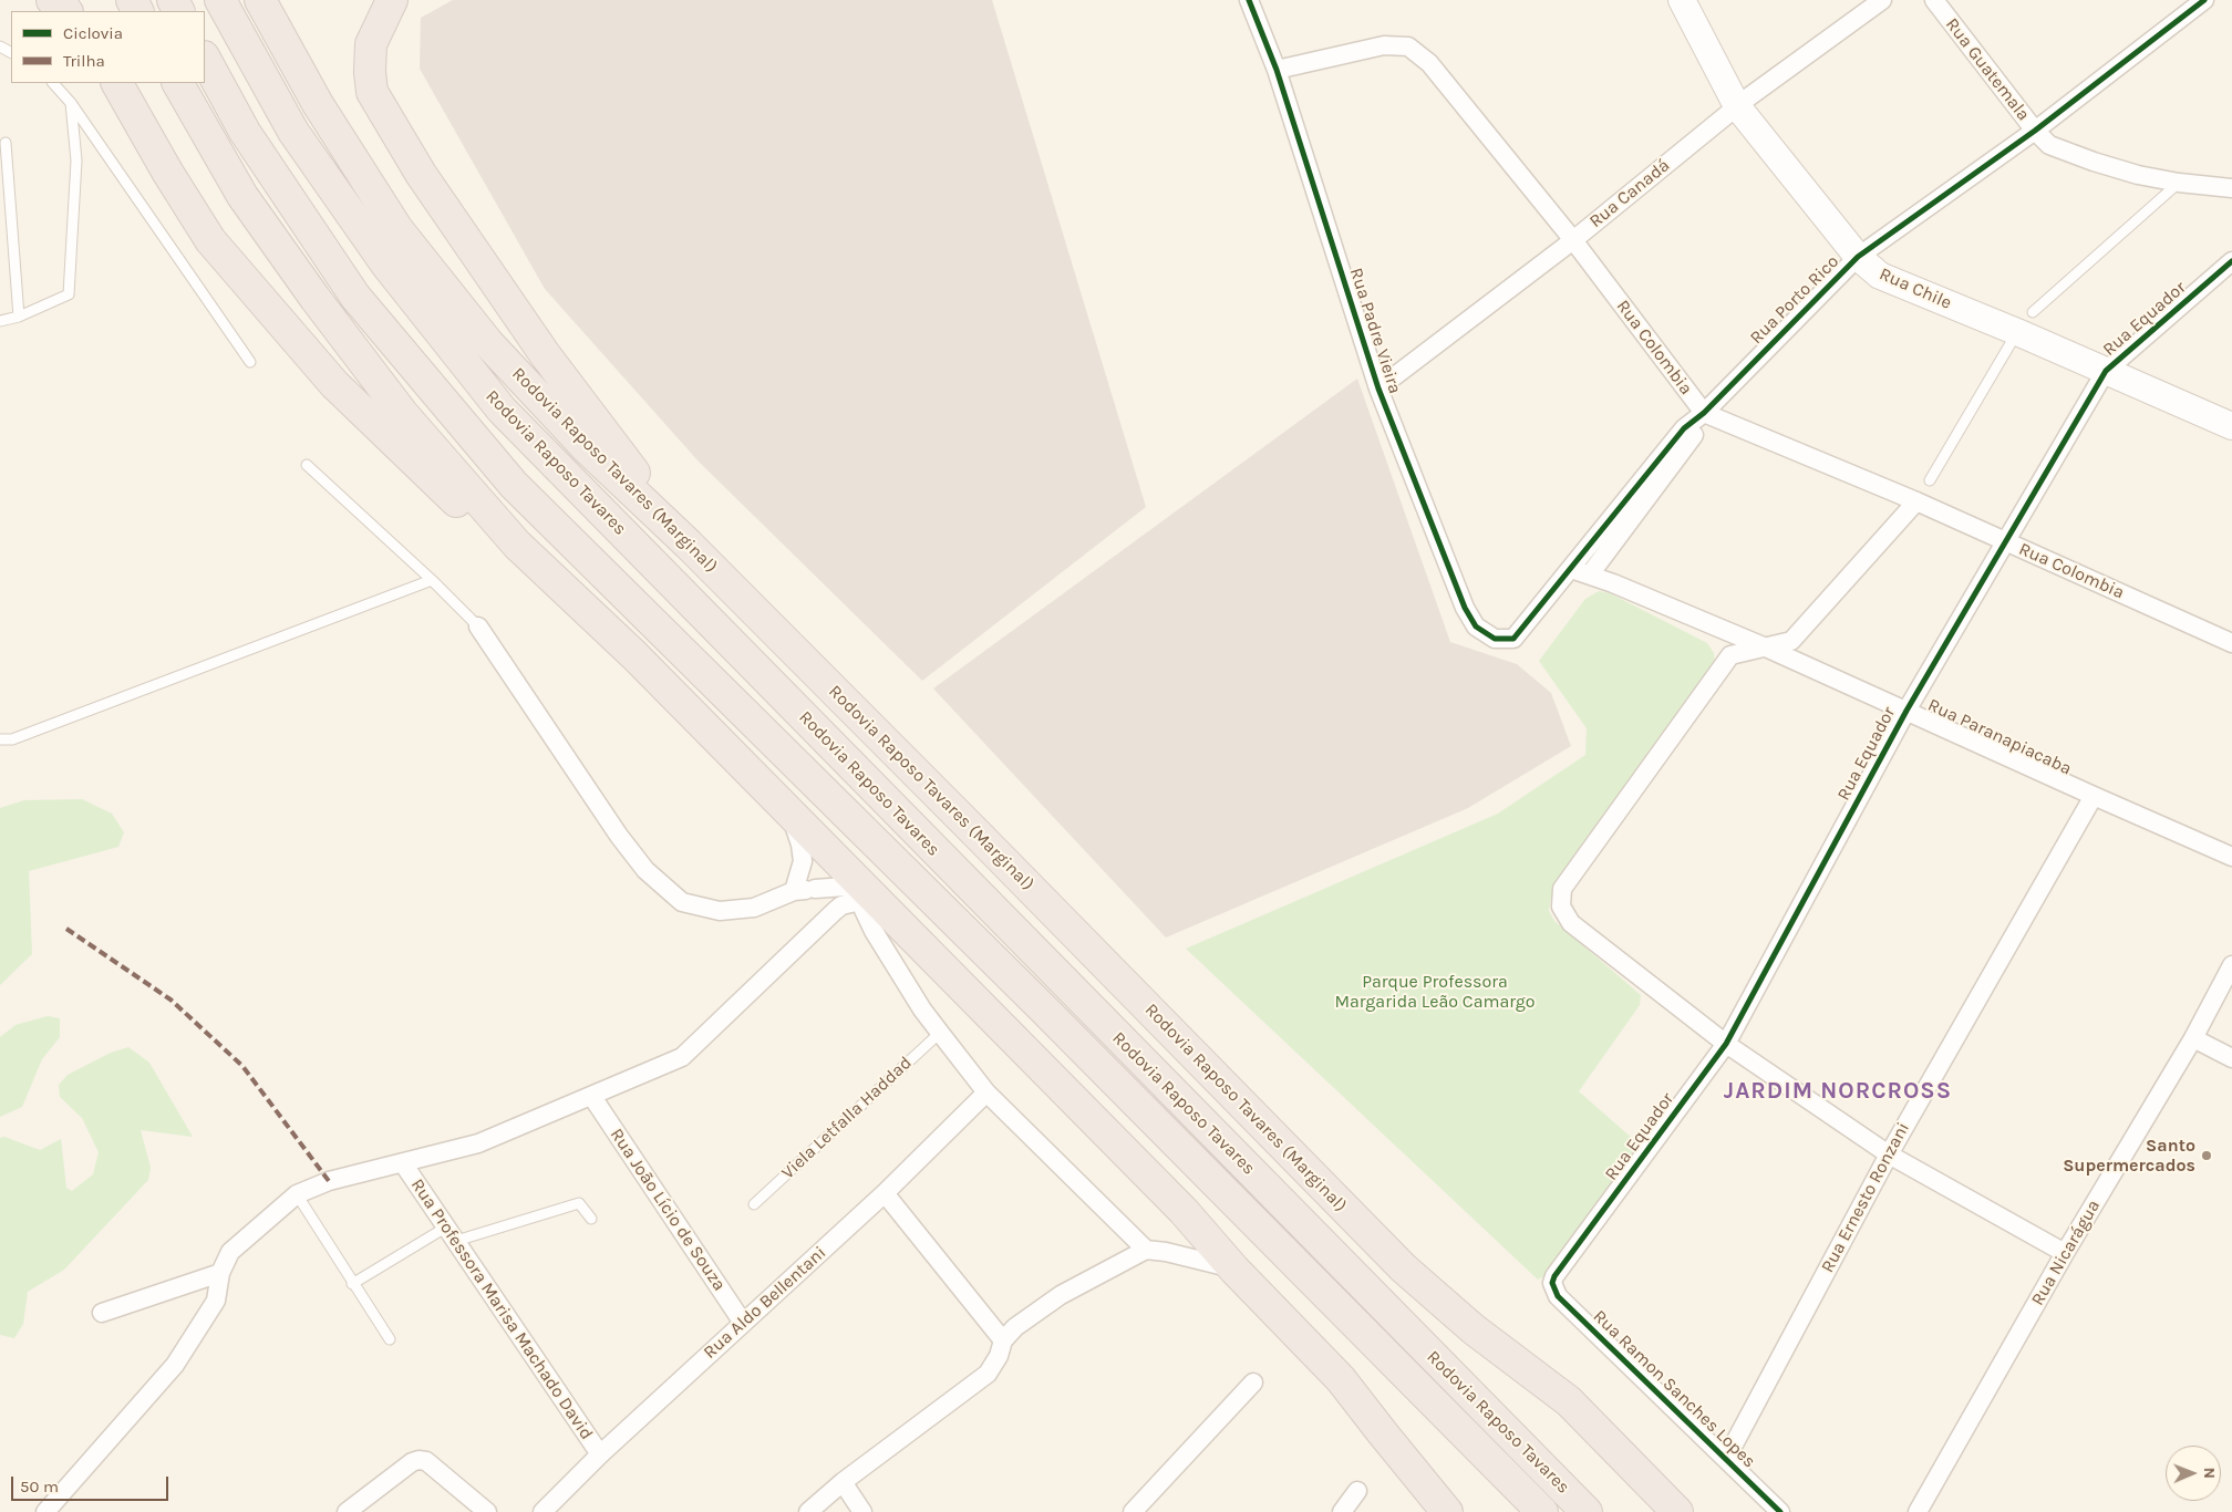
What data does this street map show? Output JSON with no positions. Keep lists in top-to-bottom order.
{
  "streets": {
    "highway": ["Rodovia Raposo Tavares", "Rodovia Raposo Tavares (Marginal)"],
    "main road": ["Rua Chile"],
    "street": [
      "Rua Guatemala",
      "Rua Canadá",
      "Rua Porto Rico",
      "Rua Equador",
      "Rua Padre Vieira",
      "Rua Colombia",
      "Rua Paranapiacaba",
      "Rua Ernesto Ronzani",
      "Rua João Lício de Souza",
      "Rua Nicarágua",
      "Rua Aldo Bellentani",
      "Rua Professora Marisa Machado David",
      "Rua Ramon Sanches Lopes"
    ],
    "lane": ["Viela Letfalla Haddad"]
  },
  "crossings": [
    ["Rua Guatemala", "Rua Porto Rico"],
    ["Rua Canadá", "Rua Chile"],
    ["Rua Canadá", "Rua Padre Vieira"],
    ["Rua Canadá", "Rua Colombia"],
    ["Rua Chile", "Rua Porto Rico"],
    ["Rua Chile", "Rua Equador"],
    ["Rua Porto Rico", "Rua Padre Vieira"],
    ["Rua Porto Rico", "Rua Colombia"],
    ["Rua Porto Rico", "Rua Paranapiacaba"],
    ["Rua Equador", "Rua Colombia"],
    ["Rua Equador", "Rua Paranapiacaba"],
    ["Rua Equador", "Rua Ramon Sanches Lopes"],
    ["Rua Padre Vieira", "Rua Colombia"],
    ["Rua Paranapiacaba", "Rua Ernesto Ronzani"],
    ["Rua Ernesto Ronzani", "Rua Ramon Sanches Lopes"],
    ["Rua João Lício de Souza", "Rua Aldo Bellentani"],
    ["Rua Aldo Bellentani", "Rua Professora Marisa Machado David"]
  ],
  "districts": ["JARDIM NORCROSS"],
  "parks": ["Parque Professora Margarida Leão Camargo"],
  "places": ["Santo Supermercados"],
  "legend": ["Ciclovia", "Trilha"],
  "scale_bar": "50 m",
  "north": "right"
}
